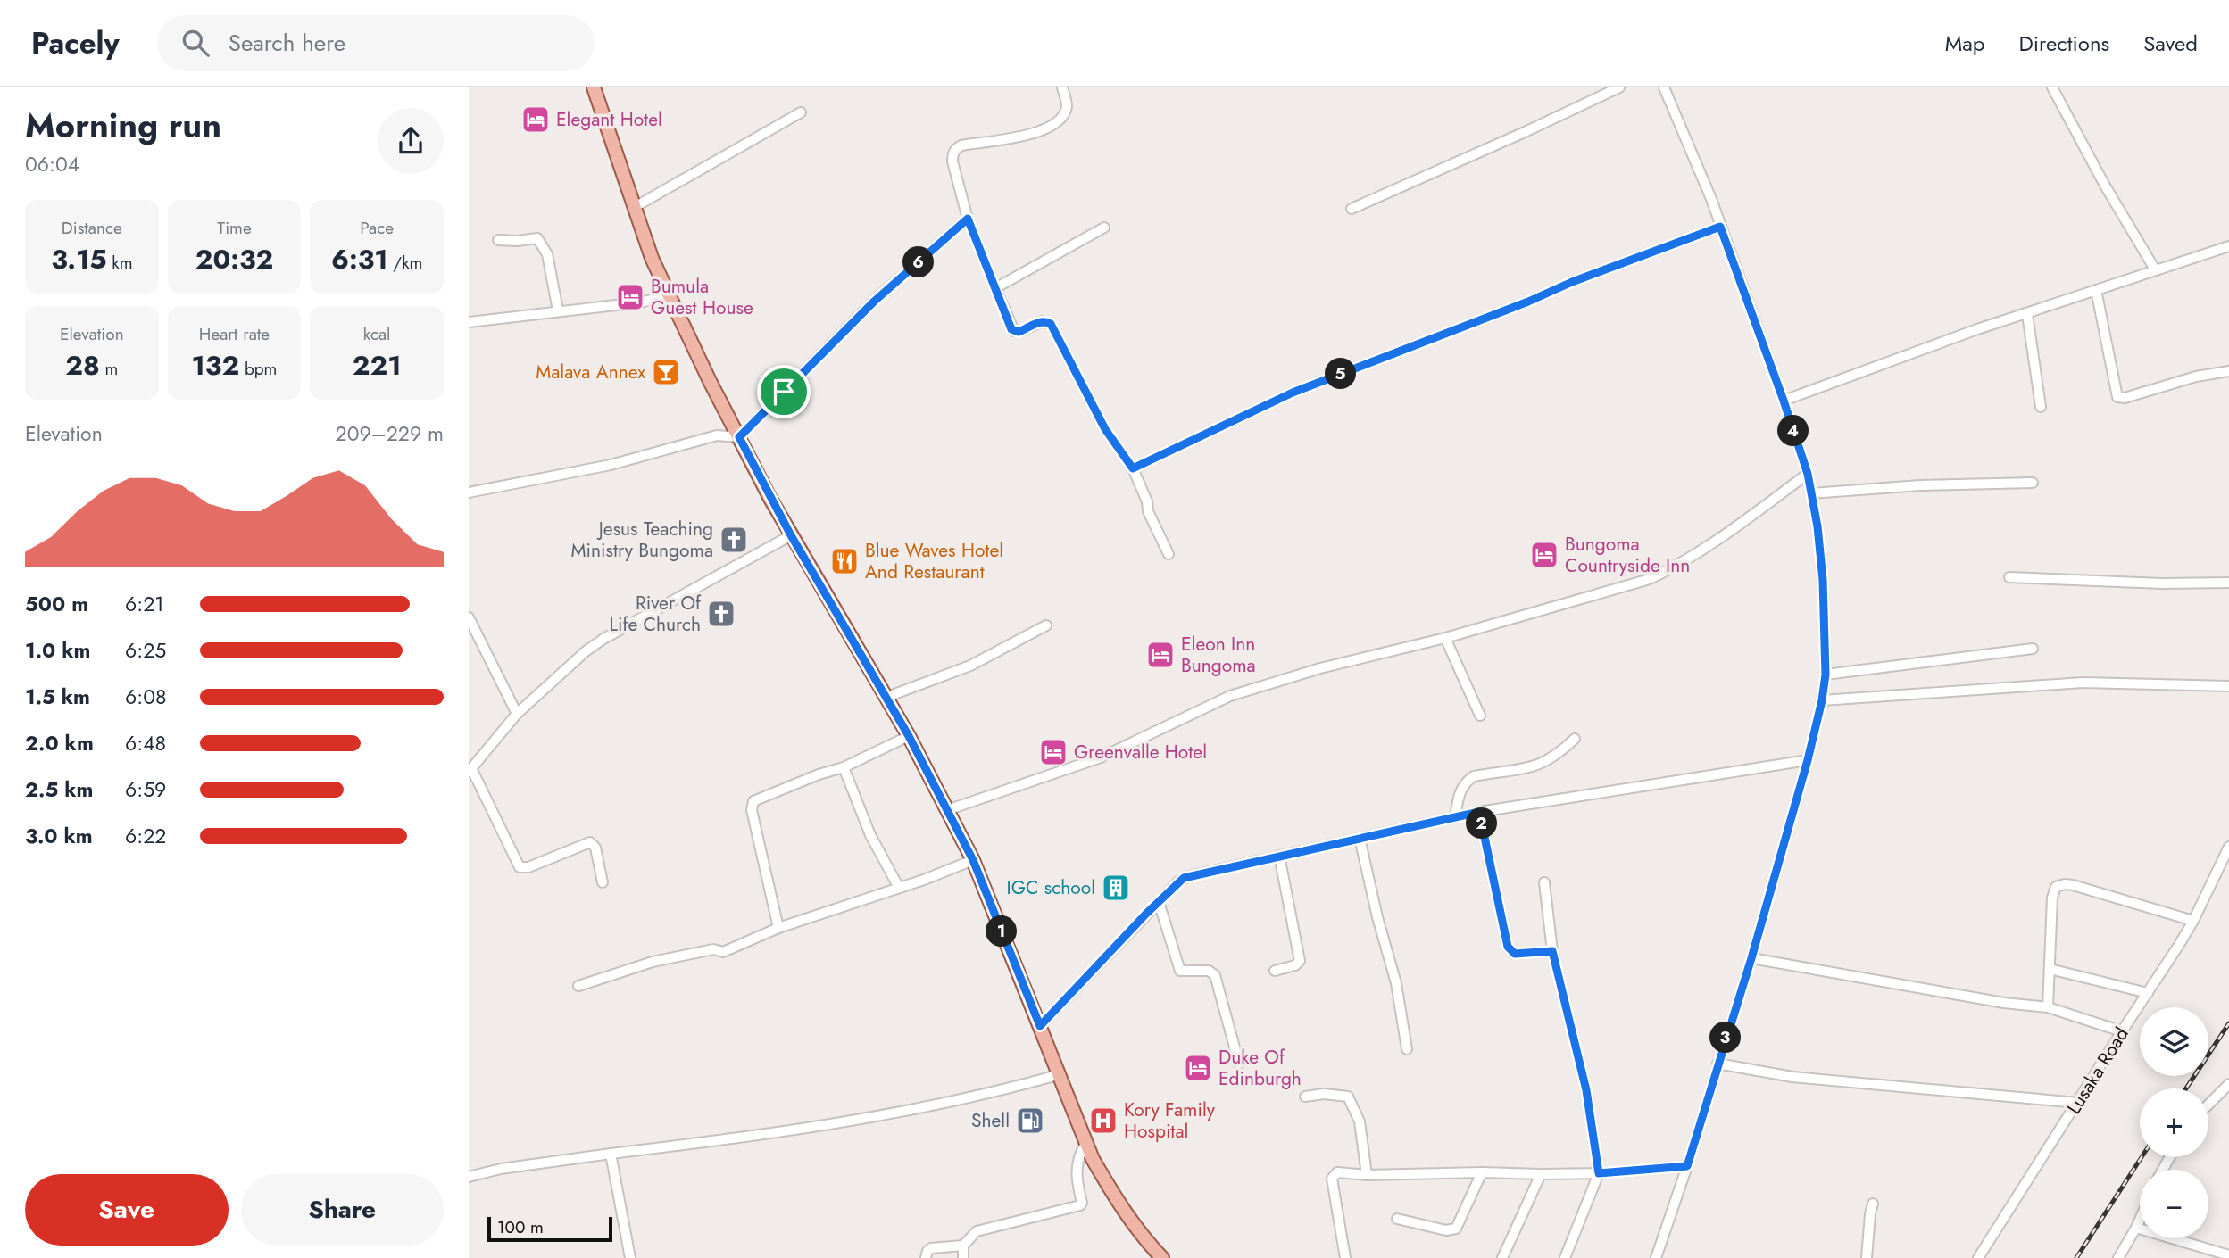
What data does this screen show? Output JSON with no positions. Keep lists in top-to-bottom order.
{
  "streets": {
    "street": ["Lusaka Road"]
  },
  "places": {
    "hotel": [
      "Elegant Hotel",
      "Bumula Guest House",
      "Bungoma Countryside Inn",
      "Eleon Inn Bungoma",
      "Greenvalle Hotel",
      "Duke Of Edinburgh"
    ],
    "bar": ["Malava Annex"],
    "church": ["Jesus Teaching Ministry Bungoma", "River Of Life Church"],
    "restaurant": ["Blue Waves Hotel And Restaurant"],
    "building": ["IGC school"],
    "fuel station": ["Shell"],
    "hospital": ["Kory Family Hospital"]
  },
  "scale_bar": "100 m",
  "page": {
    "header": "Pacely",
    "search": "Search here",
    "nav": ["Map", "Directions", "Saved"],
    "heading": ["Morning run", "06:04"],
    "stats": [
      ["Distance", "3.15 km"],
      ["Time", "20:32"],
      ["Pace", "6:31 /km"],
      ["Elevation", "28 m"],
      ["Heart rate", "132 bpm"],
      ["kcal", "221"]
    ],
    "pins": [
      "6",
      "5",
      "4",
      "2",
      "1",
      "3"
    ],
    "chart": ["Elevation", "209–229 m"],
    "list": [
      {
        "name": "500 m",
        "note": "6:21"
      },
      {
        "name": "1.0 km",
        "note": "6:25"
      },
      {
        "name": "1.5 km",
        "note": "6:08"
      },
      {
        "name": "2.0 km",
        "note": "6:48"
      },
      {
        "name": "2.5 km",
        "note": "6:59"
      },
      {
        "name": "3.0 km",
        "note": "6:22"
      }
    ],
    "map_buttons": ["+", "−"],
    "buttons": ["Save", "Share"],
    "scale": "100 m"
  }
}
